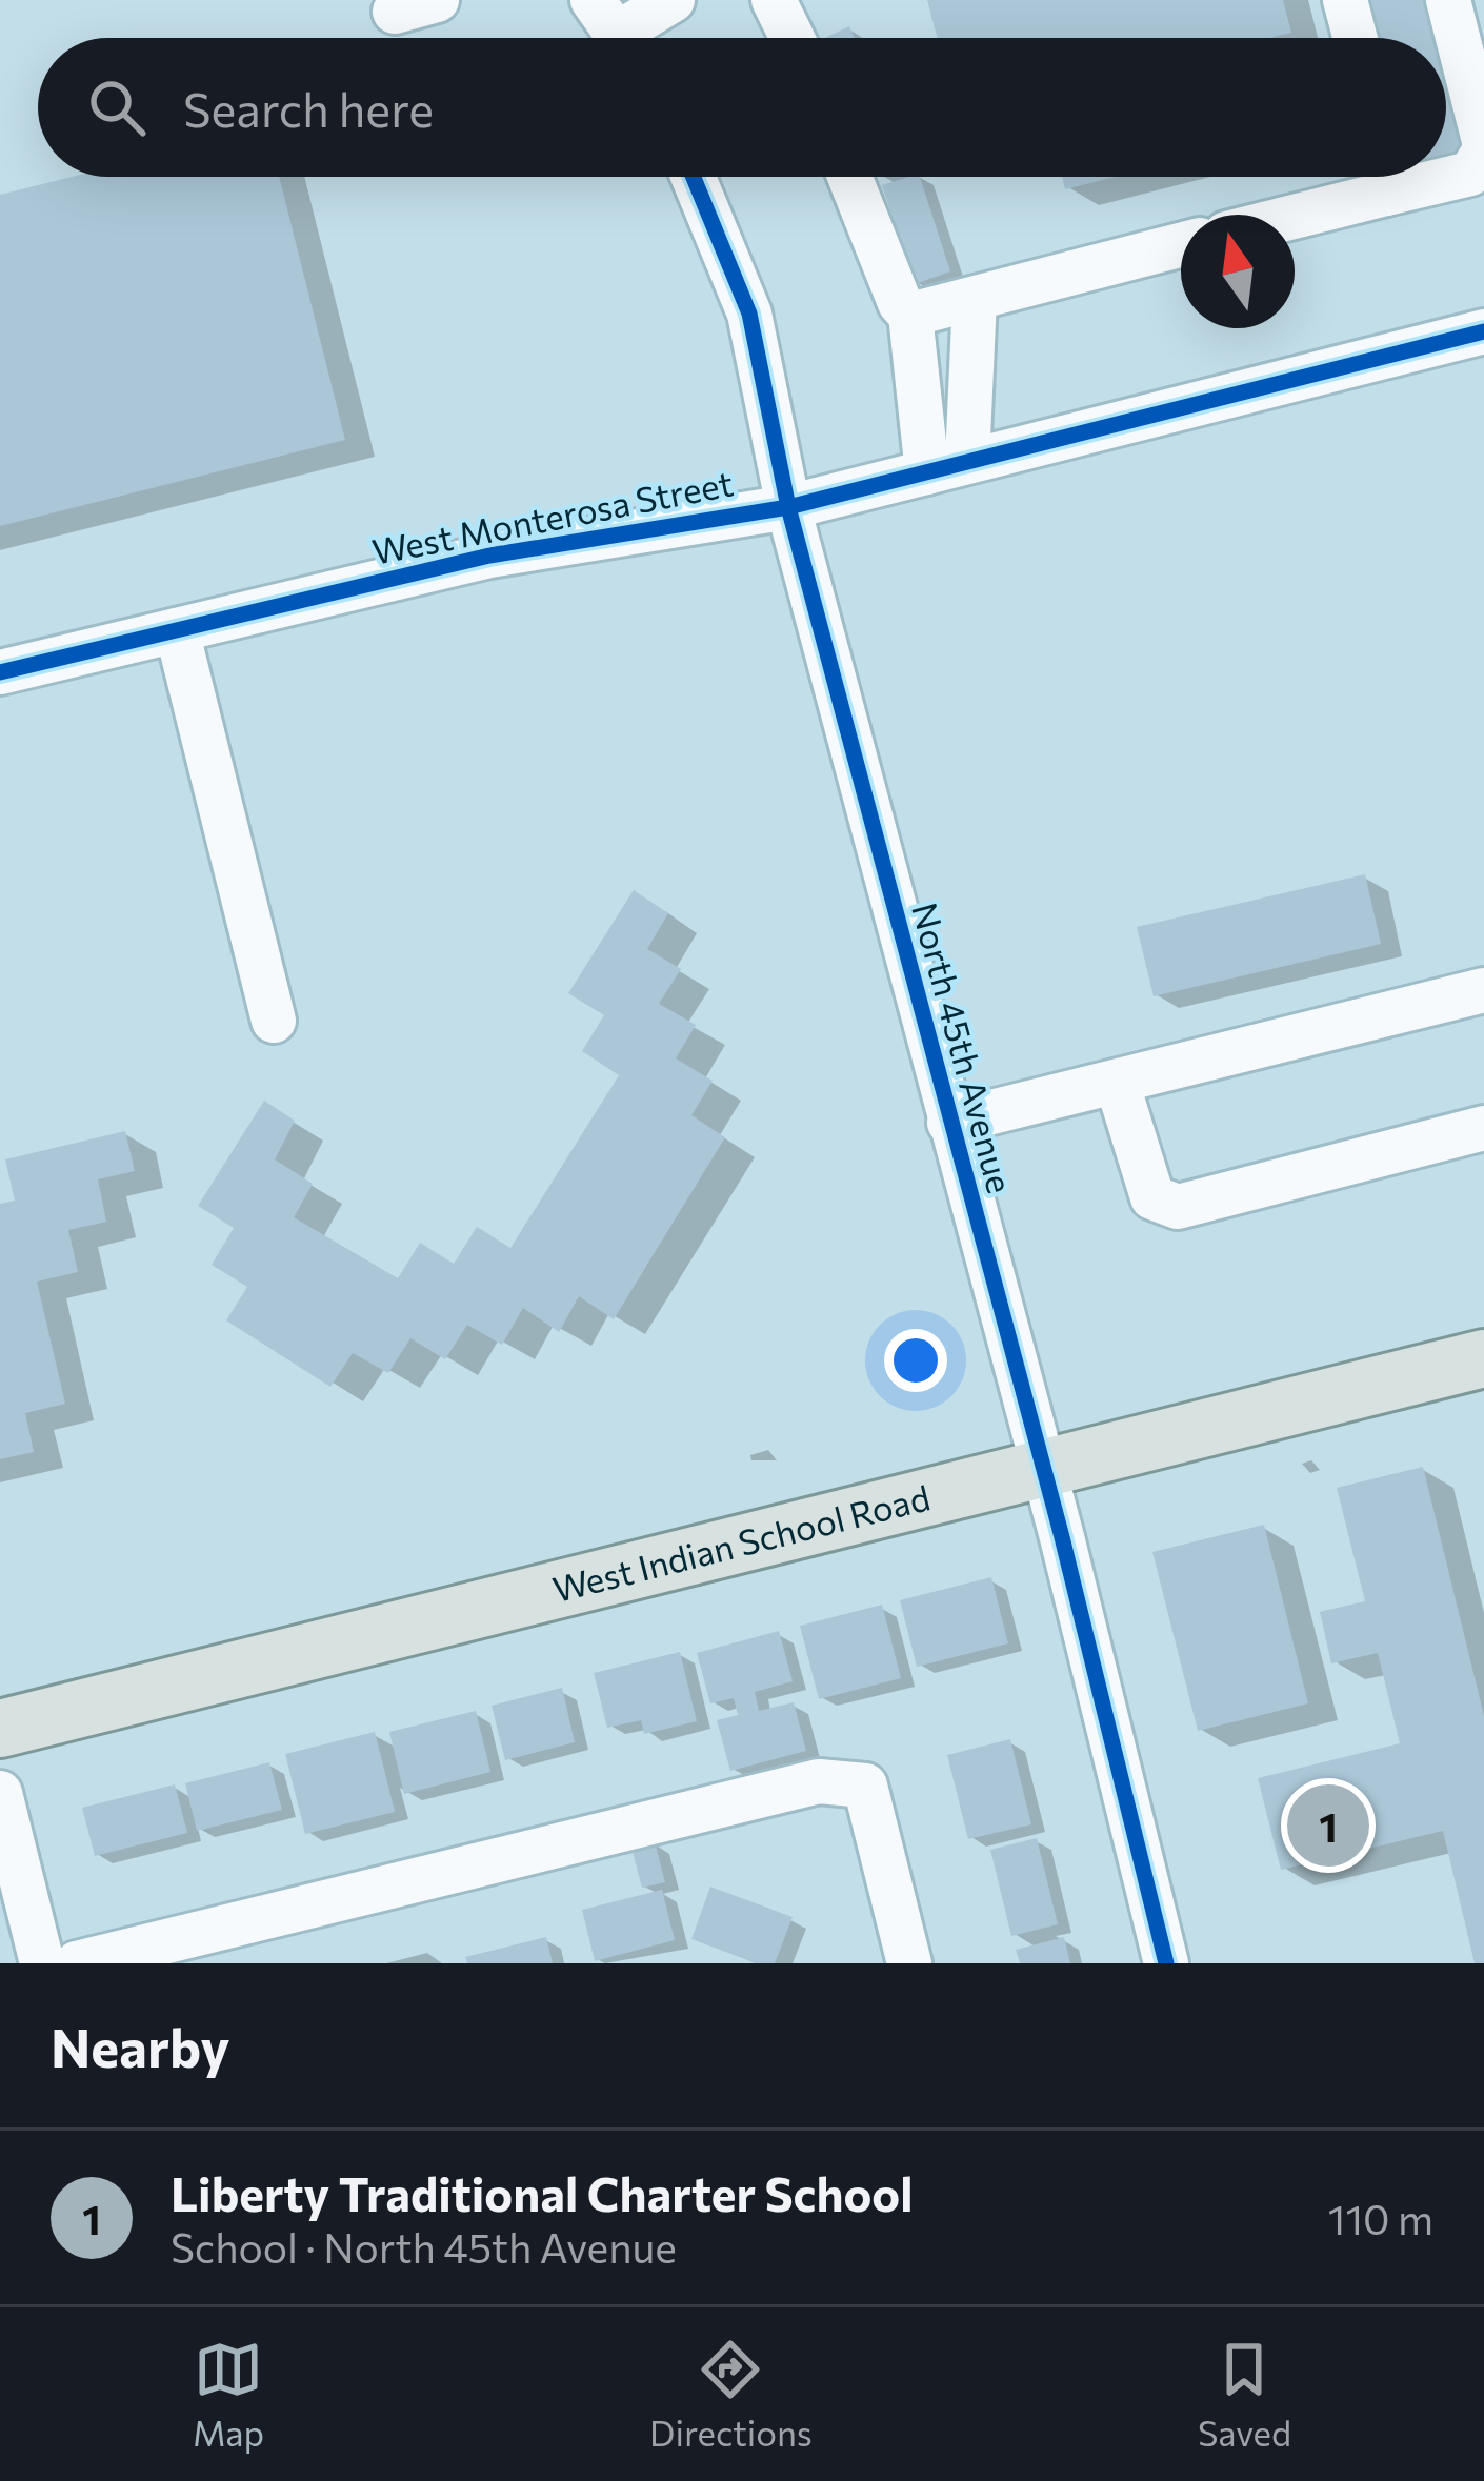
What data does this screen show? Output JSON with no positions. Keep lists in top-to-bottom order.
{
  "streets": {
    "main road": ["West Indian School Road"],
    "street": ["West Monterosa Street", "North 45th Avenue"]
  },
  "crossings": [
    ["West Monterosa Street", "North 45th Avenue"],
    ["North 45th Avenue", "West Indian School Road"]
  ],
  "north": "top",
  "page": {
    "search": "Search here",
    "pins": "1",
    "heading": "Nearby",
    "list": [
      {
        "mark": "1",
        "name": "Liberty Traditional Charter School",
        "note": "School · North 45th Avenue",
        "value": "110 m"
      }
    ],
    "nav": ["Map", "Directions", "Saved"]
  }
}
